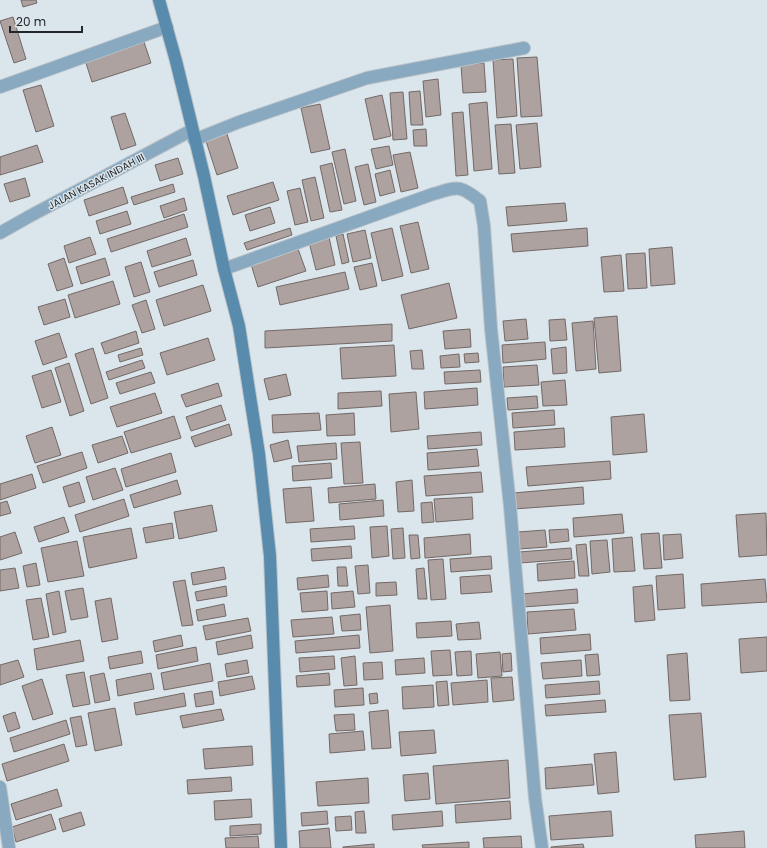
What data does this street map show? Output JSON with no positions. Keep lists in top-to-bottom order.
{
  "streets": {
    "street": ["JALAN KASAK INDAH III"]
  },
  "scale_bar": "20 m"
}
